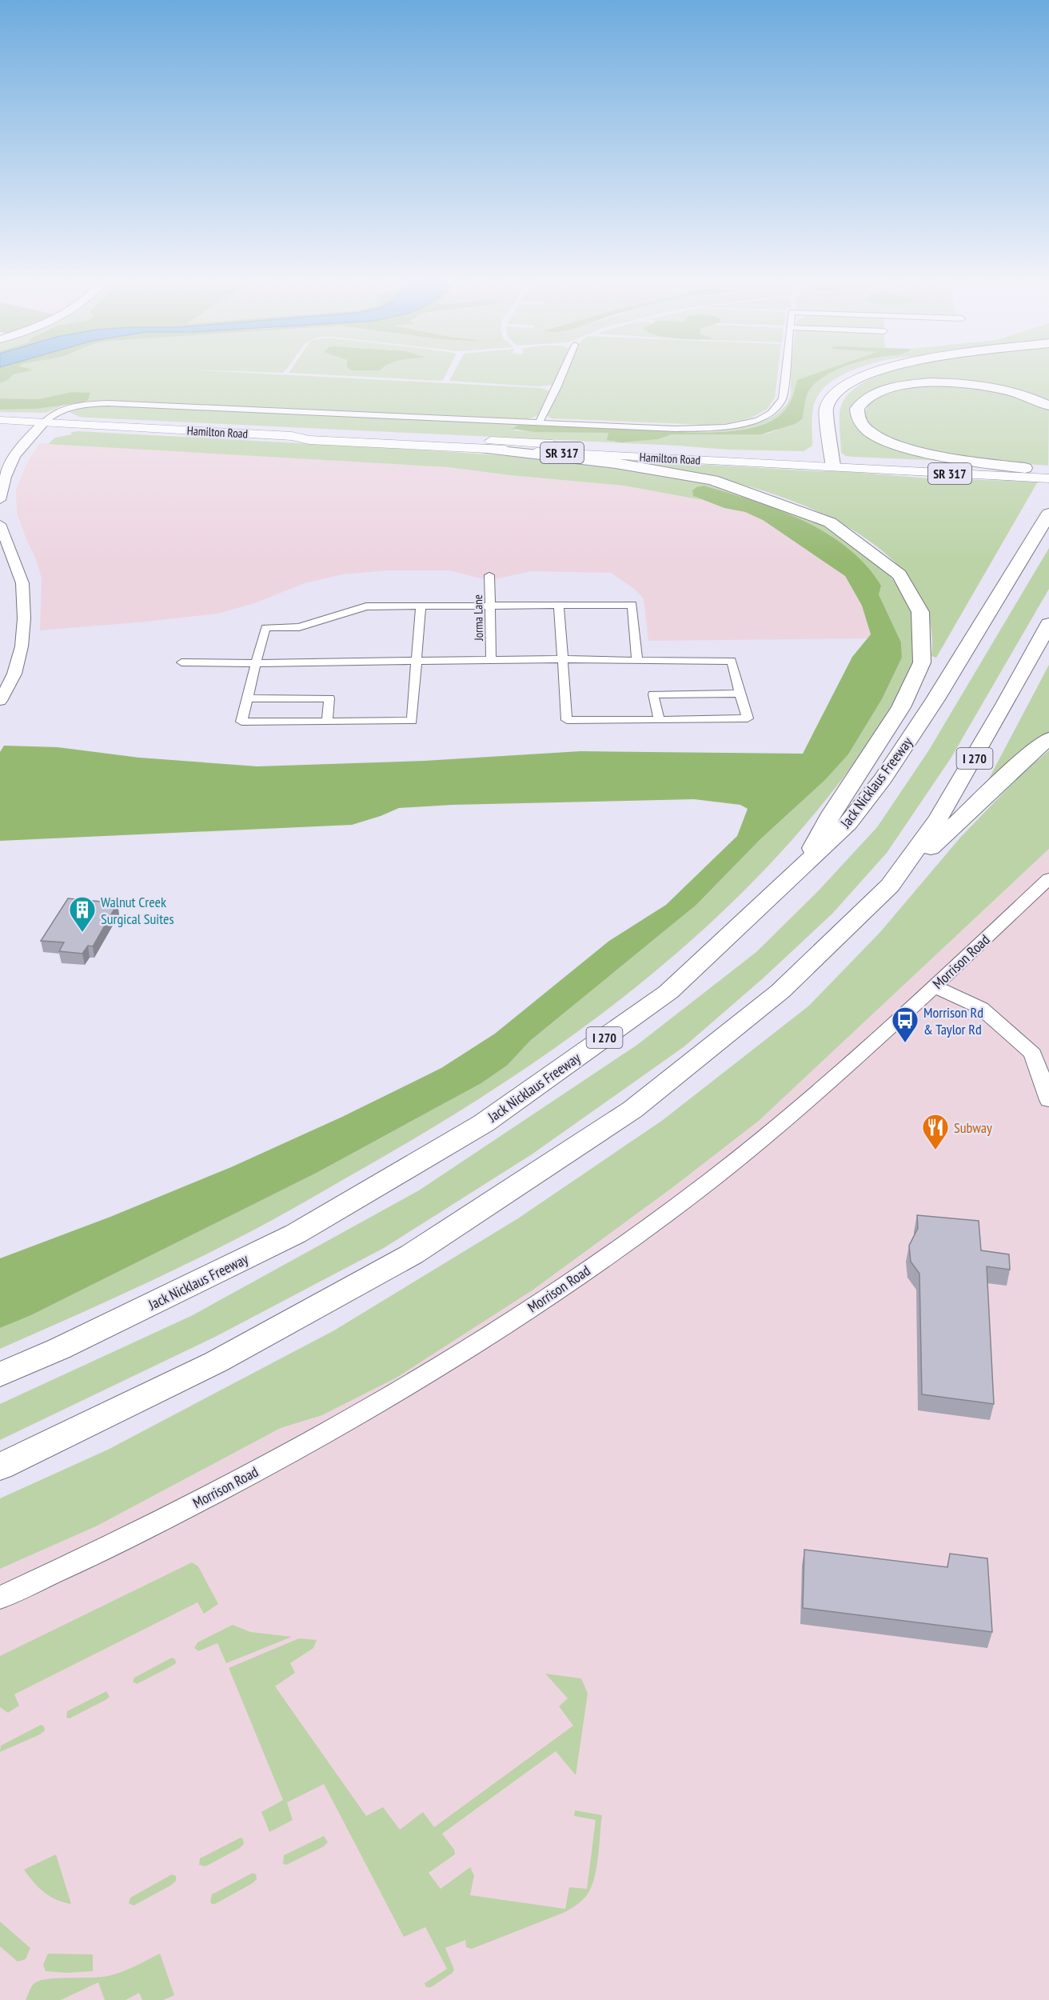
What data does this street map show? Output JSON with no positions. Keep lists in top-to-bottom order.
{
  "streets": {
    "highway": ["I 270", "Jack Nicklaus Freeway"],
    "main road": ["Hamilton Road", "SR 317", "Morrison Road"],
    "street": ["Jorma Lane"]
  },
  "places": {
    "building": ["Walnut Creek Surgical Suites"],
    "bus stop": ["Morrison Rd & Taylor Rd"],
    "restaurant": ["Subway"]
  }
}
